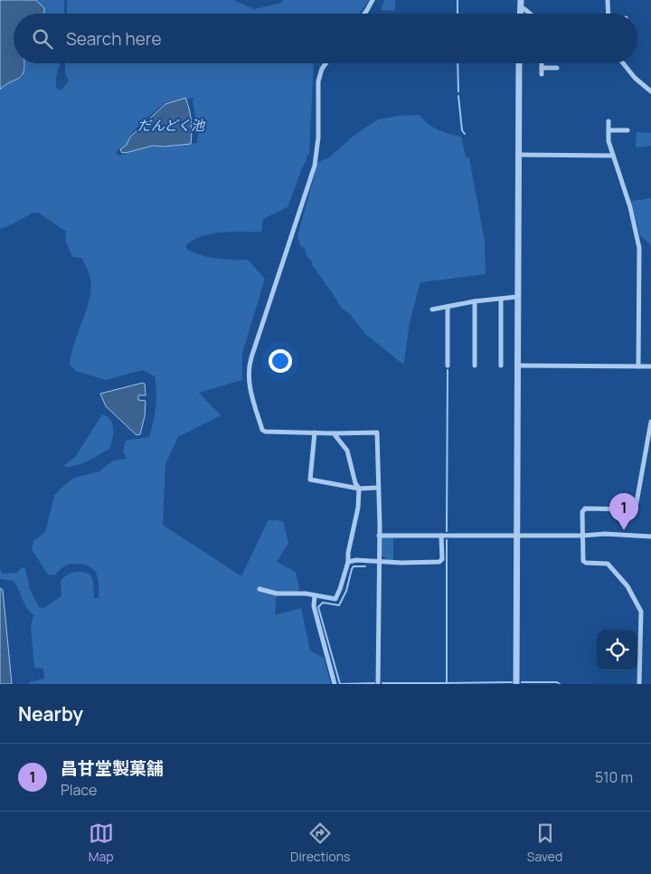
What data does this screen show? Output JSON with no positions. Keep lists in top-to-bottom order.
{
  "water": ["だんどく池"],
  "page": {
    "search": "Search here",
    "pins": "1",
    "heading": "Nearby",
    "list": [
      {
        "mark": "1",
        "name": "昌甘堂製菓舗",
        "note": "Place",
        "value": "510 m"
      }
    ],
    "nav": ["Map", "Directions", "Saved"]
  }
}
